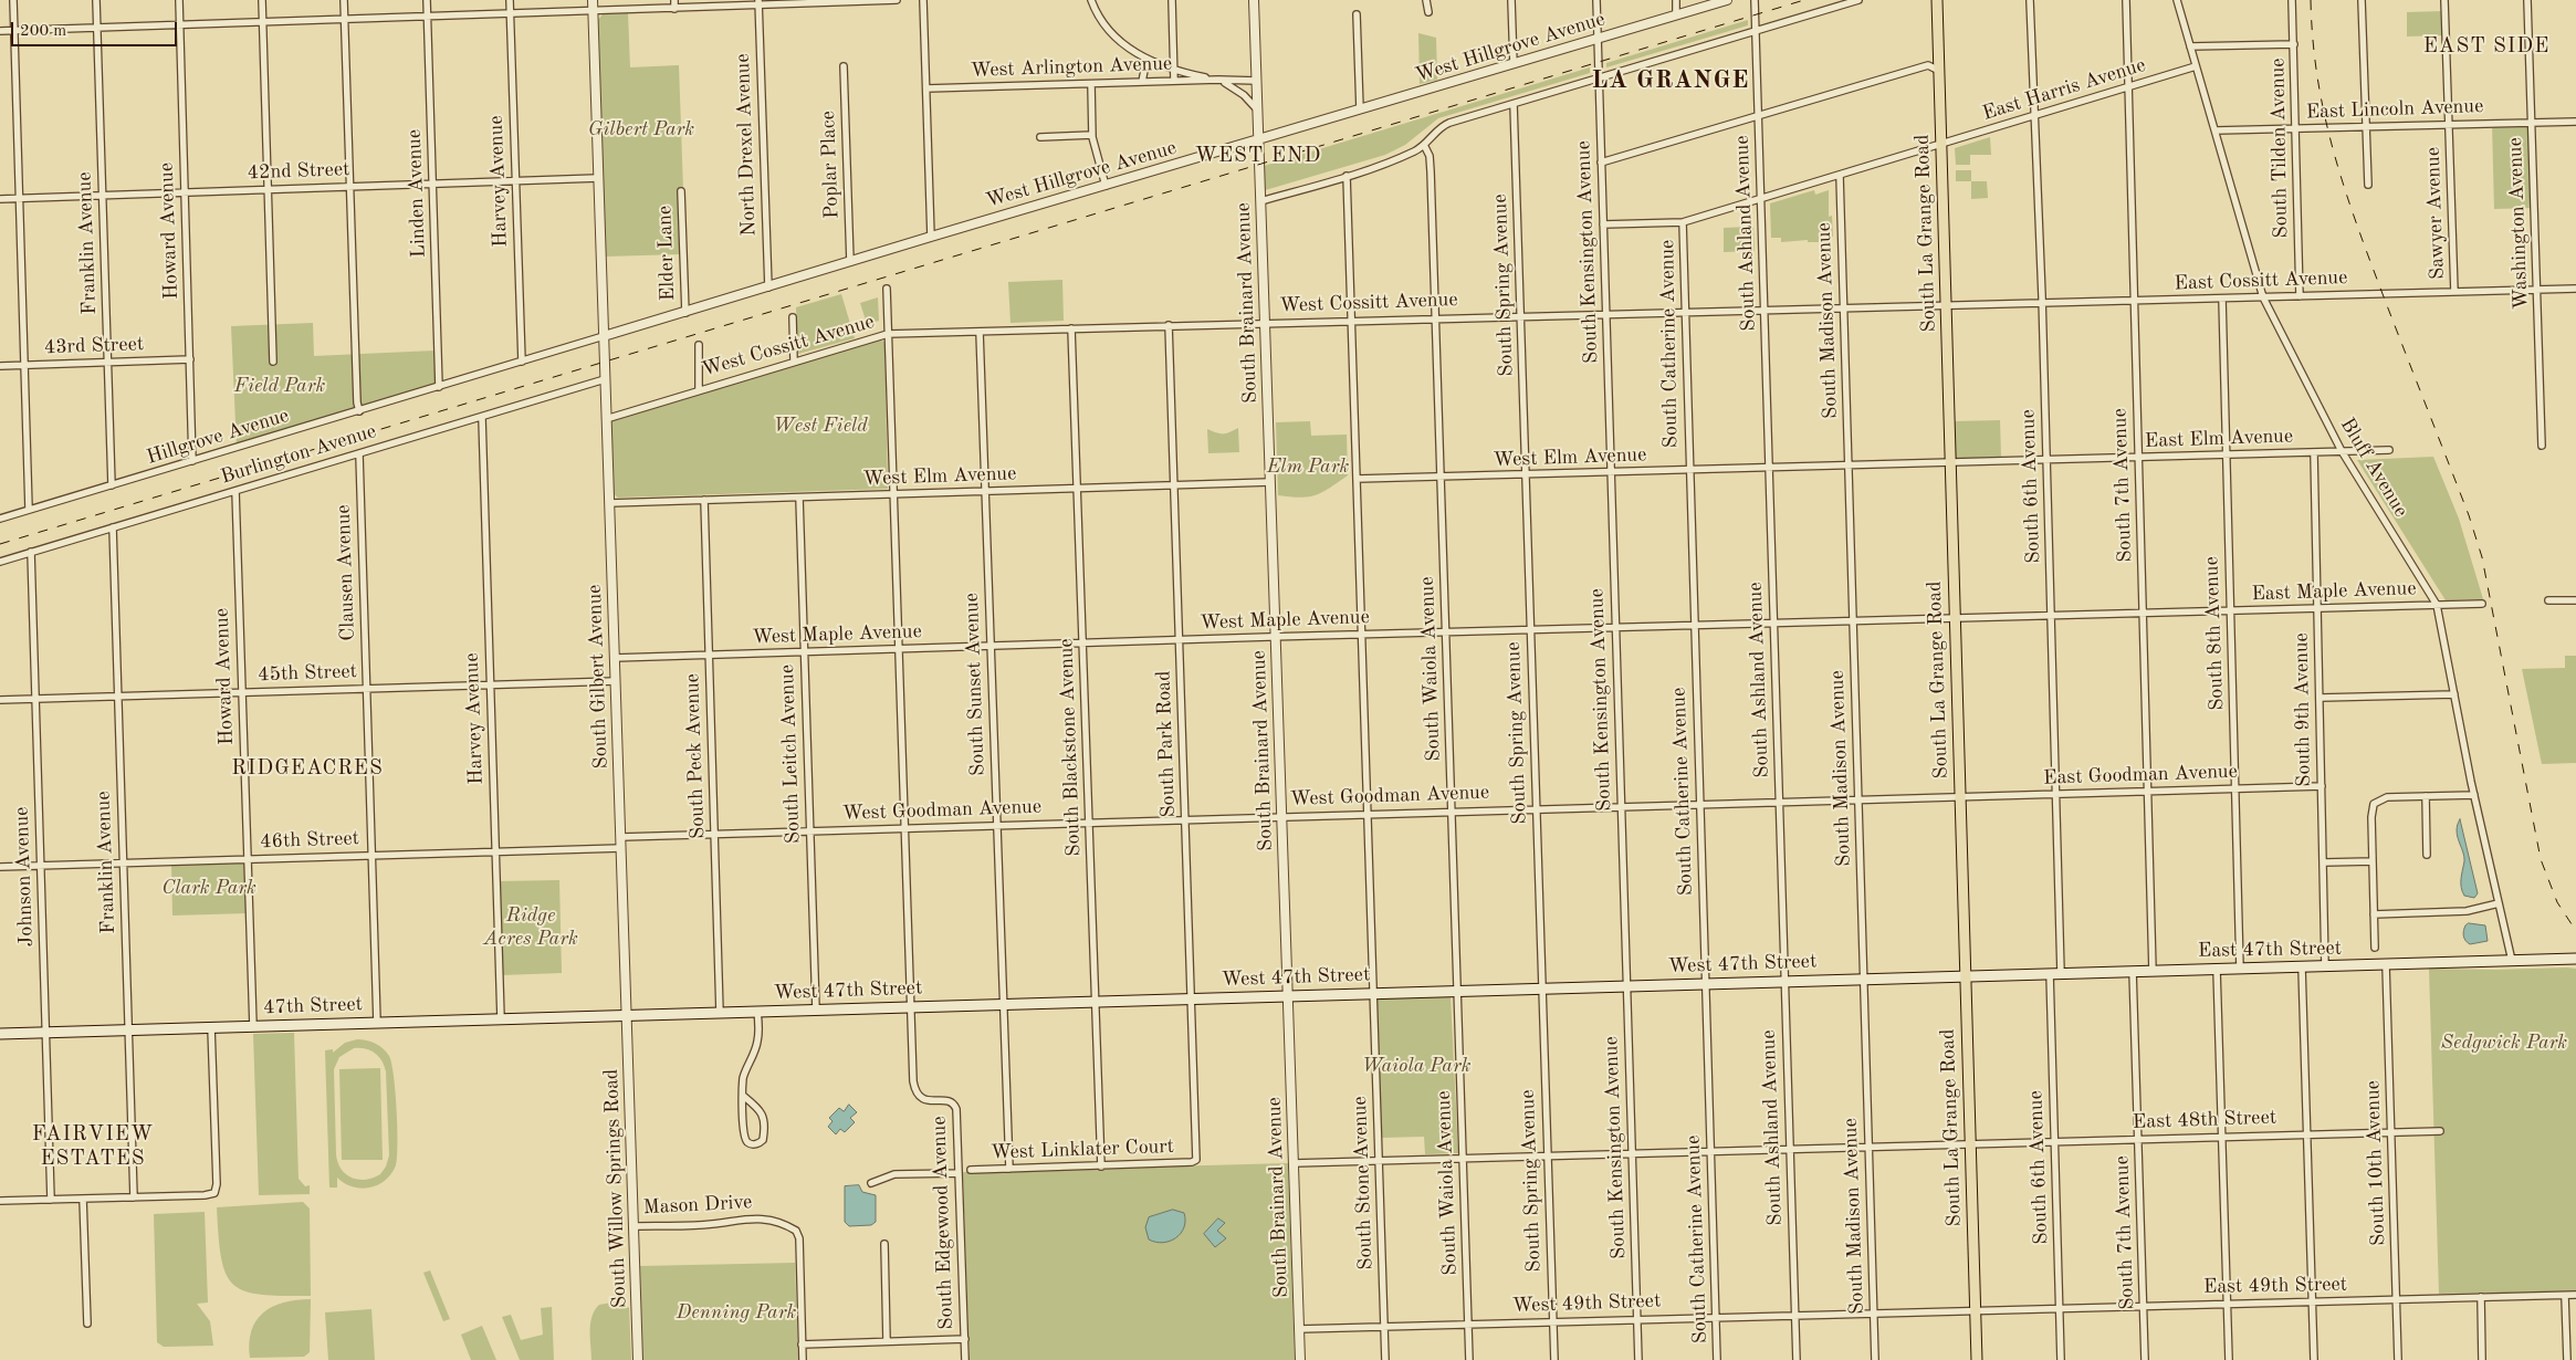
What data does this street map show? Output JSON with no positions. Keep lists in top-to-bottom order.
{
  "streets": {
    "main road": [
      "South La Grange Road",
      "East 47th Street",
      "West 47th Street",
      "47th Street"
    ],
    "street": [
      "West Hillgrove Avenue",
      "West Arlington Avenue",
      "East Harris Avenue",
      "East Lincoln Avenue",
      "North Drexel Avenue",
      "South Tilden Avenue",
      "Poplar Place",
      "42nd Street",
      "Harvey Avenue",
      "Linden Avenue",
      "Sawyer Avenue",
      "Washington Avenue",
      "Howard Avenue",
      "South Ashland Avenue",
      "Franklin Avenue",
      "South Kensington Avenue",
      "Elder Lane",
      "East Cossitt Avenue",
      "South Spring Avenue",
      "South Brainard Avenue",
      "West Cossitt Avenue",
      "South Madison Avenue",
      "South Catherine Avenue",
      "43rd Street",
      "Hillgrove Avenue",
      "East Elm Avenue",
      "Burlington Avenue",
      "West Elm Avenue",
      "Bluff Avenue",
      "South 7th Avenue",
      "South 6th Avenue",
      "Clausen Avenue",
      "East Maple Avenue",
      "West Maple Avenue",
      "South 8th Avenue",
      "South Waiola Avenue",
      "45th Street",
      "South Gilbert Avenue",
      "South Sunset Avenue",
      "South 9th Avenue",
      "South Park Road",
      "South Blackstone Avenue",
      "South Leitch Avenue",
      "South Peck Avenue",
      "East Goodman Avenue",
      "West Goodman Avenue",
      "46th Street",
      "Johnson Avenue",
      "East 48th Street",
      "West Linklater Court",
      "South 10th Avenue",
      "South Stone Avenue",
      "South Willow Springs Road",
      "Mason Drive",
      "South Edgewood Avenue",
      "East 49th Street",
      "West 49th Street"
    ]
  },
  "crossings": [
    ["West Hillgrove Avenue", "North Drexel Avenue"],
    ["West Hillgrove Avenue", "Poplar Place"],
    ["West Hillgrove Avenue", "South Kensington Avenue"],
    ["West Hillgrove Avenue", "Elder Lane"],
    ["West Hillgrove Avenue", "South Brainard Avenue"],
    ["West Hillgrove Avenue", "Hillgrove Avenue"],
    ["West Hillgrove Avenue", "South Gilbert Avenue"],
    ["West Arlington Avenue", "South Brainard Avenue"],
    ["East Harris Avenue", "South Ashland Avenue"],
    ["East Harris Avenue", "South La Grange Road"],
    ["East Harris Avenue", "South Kensington Avenue"],
    ["East Harris Avenue", "South Madison Avenue"],
    ["East Harris Avenue", "South Catherine Avenue"],
    ["East Harris Avenue", "Bluff Avenue"],
    ["East Harris Avenue", "South 7th Avenue"],
    ["East Harris Avenue", "South 6th Avenue"],
    ["East Lincoln Avenue", "South Tilden Avenue"],
    ["East Lincoln Avenue", "Sawyer Avenue"],
    ["East Lincoln Avenue", "Washington Avenue"],
    ["East Lincoln Avenue", "Bluff Avenue"],
    ["South Tilden Avenue", "East Cossitt Avenue"],
    ["42nd Street", "Harvey Avenue"],
    ["42nd Street", "Linden Avenue"],
    ["42nd Street", "Howard Avenue"],
    ["42nd Street", "Franklin Avenue"],
    ["42nd Street", "South Gilbert Avenue"],
    ["Harvey Avenue", "Hillgrove Avenue"],
    ["Harvey Avenue", "Burlington Avenue"],
    ["Harvey Avenue", "45th Street"],
    ["Harvey Avenue", "46th Street"],
    ["Harvey Avenue", "47th Street"],
    ["Linden Avenue", "Hillgrove Avenue"],
    ["Sawyer Avenue", "East Cossitt Avenue"],
    ["Washington Avenue", "East Cossitt Avenue"],
    ["Howard Avenue", "43rd Street"],
    ["Howard Avenue", "Hillgrove Avenue"],
    ["Howard Avenue", "Burlington Avenue"],
    ["Howard Avenue", "45th Street"],
    ["Howard Avenue", "46th Street"],
    ["Howard Avenue", "47th Street"],
    ["South Ashland Avenue", "West Cossitt Avenue"],
    ["South Ashland Avenue", "West Elm Avenue"],
    ["South Ashland Avenue", "West Maple Avenue"],
    ["South Ashland Avenue", "West Goodman Avenue"],
    ["South Ashland Avenue", "West 47th Street"],
    ["South Ashland Avenue", "East 48th Street"],
    ["South Ashland Avenue", "West 49th Street"],
    ["South La Grange Road", "East Cossitt Avenue"],
    ["South La Grange Road", "West Cossitt Avenue"],
    ["South La Grange Road", "East Elm Avenue"],
    ["South La Grange Road", "West Elm Avenue"],
    ["South La Grange Road", "East Maple Avenue"],
    ["South La Grange Road", "West Maple Avenue"],
    ["South La Grange Road", "East Goodman Avenue"],
    ["South La Grange Road", "West Goodman Avenue"],
    ["South La Grange Road", "East 47th Street"],
    ["South La Grange Road", "West 47th Street"],
    ["South La Grange Road", "East 48th Street"],
    ["South La Grange Road", "East 49th Street"],
    ["South La Grange Road", "West 49th Street"],
    ["Franklin Avenue", "43rd Street"],
    ["Franklin Avenue", "Hillgrove Avenue"],
    ["Franklin Avenue", "Burlington Avenue"],
    ["Franklin Avenue", "45th Street"],
    ["Franklin Avenue", "46th Street"],
    ["Franklin Avenue", "47th Street"],
    ["South Kensington Avenue", "West Cossitt Avenue"],
    ["South Kensington Avenue", "West Elm Avenue"],
    ["South Kensington Avenue", "West Maple Avenue"],
    ["South Kensington Avenue", "West Goodman Avenue"],
    ["South Kensington Avenue", "West 47th Street"],
    ["South Kensington Avenue", "East 48th Street"],
    ["South Kensington Avenue", "West 49th Street"],
    ["East Cossitt Avenue", "West Cossitt Avenue"],
    ["East Cossitt Avenue", "Bluff Avenue"],
    ["East Cossitt Avenue", "South 7th Avenue"],
    ["East Cossitt Avenue", "South 6th Avenue"],
    ["East Cossitt Avenue", "South 8th Avenue"],
    ["South Spring Avenue", "West Cossitt Avenue"],
    ["South Spring Avenue", "West Elm Avenue"],
    ["South Spring Avenue", "West Maple Avenue"],
    ["South Spring Avenue", "West Goodman Avenue"],
    ["South Spring Avenue", "West 47th Street"],
    ["South Spring Avenue", "East 48th Street"],
    ["South Spring Avenue", "West 49th Street"],
    ["South Brainard Avenue", "West Cossitt Avenue"],
    ["South Brainard Avenue", "West Elm Avenue"],
    ["South Brainard Avenue", "West Maple Avenue"],
    ["South Brainard Avenue", "West Goodman Avenue"],
    ["South Brainard Avenue", "West 47th Street"],
    ["South Brainard Avenue", "East 48th Street"],
    ["South Brainard Avenue", "West 49th Street"],
    ["West Cossitt Avenue", "South Madison Avenue"],
    ["West Cossitt Avenue", "South Catherine Avenue"],
    ["West Cossitt Avenue", "South Waiola Avenue"],
    ["West Cossitt Avenue", "South Gilbert Avenue"],
    ["West Cossitt Avenue", "South Sunset Avenue"],
    ["West Cossitt Avenue", "South Park Road"],
    ["West Cossitt Avenue", "South Blackstone Avenue"],
    ["West Cossitt Avenue", "South Stone Avenue"],
    ["West Cossitt Avenue", "South Edgewood Avenue"],
    ["South Madison Avenue", "West Elm Avenue"],
    ["South Madison Avenue", "West Maple Avenue"],
    ["South Madison Avenue", "West Goodman Avenue"],
    ["South Madison Avenue", "West 47th Street"],
    ["South Madison Avenue", "East 48th Street"],
    ["South Madison Avenue", "West 49th Street"],
    ["South Catherine Avenue", "West Elm Avenue"],
    ["South Catherine Avenue", "West Maple Avenue"],
    ["South Catherine Avenue", "West Goodman Avenue"],
    ["South Catherine Avenue", "West 47th Street"],
    ["South Catherine Avenue", "East 48th Street"],
    ["South Catherine Avenue", "West 49th Street"],
    ["Hillgrove Avenue", "South Gilbert Avenue"],
    ["East Elm Avenue", "West Elm Avenue"],
    ["East Elm Avenue", "Bluff Avenue"],
    ["East Elm Avenue", "South 7th Avenue"],
    ["East Elm Avenue", "South 6th Avenue"],
    ["East Elm Avenue", "South 8th Avenue"],
    ["East Elm Avenue", "South 9th Avenue"],
    ["Burlington Avenue", "Clausen Avenue"],
    ["Burlington Avenue", "South Gilbert Avenue"],
    ["Burlington Avenue", "Johnson Avenue"],
    ["West Elm Avenue", "South Waiola Avenue"],
    ["West Elm Avenue", "South Gilbert Avenue"],
    ["West Elm Avenue", "South Sunset Avenue"],
    ["West Elm Avenue", "South Park Road"],
    ["West Elm Avenue", "South Blackstone Avenue"],
    ["West Elm Avenue", "South Leitch Avenue"],
    ["West Elm Avenue", "South Peck Avenue"],
    ["West Elm Avenue", "South Stone Avenue"],
    ["West Elm Avenue", "South Edgewood Avenue"],
    ["Bluff Avenue", "East Maple Avenue"],
    ["Bluff Avenue", "East 47th Street"],
    ["South 7th Avenue", "East Maple Avenue"],
    ["South 7th Avenue", "East Goodman Avenue"],
    ["South 7th Avenue", "East 47th Street"],
    ["South 7th Avenue", "East 48th Street"],
    ["South 7th Avenue", "East 49th Street"],
    ["South 6th Avenue", "East Maple Avenue"],
    ["South 6th Avenue", "East Goodman Avenue"],
    ["South 6th Avenue", "East 47th Street"],
    ["South 6th Avenue", "East 48th Street"],
    ["South 6th Avenue", "East 49th Street"],
    ["Clausen Avenue", "45th Street"],
    ["Clausen Avenue", "46th Street"],
    ["Clausen Avenue", "47th Street"],
    ["East Maple Avenue", "West Maple Avenue"],
    ["East Maple Avenue", "South 8th Avenue"],
    ["East Maple Avenue", "South 9th Avenue"],
    ["West Maple Avenue", "South Waiola Avenue"],
    ["West Maple Avenue", "South Gilbert Avenue"],
    ["West Maple Avenue", "South Sunset Avenue"],
    ["West Maple Avenue", "South Park Road"],
    ["West Maple Avenue", "South Blackstone Avenue"],
    ["West Maple Avenue", "South Leitch Avenue"],
    ["West Maple Avenue", "South Peck Avenue"],
    ["West Maple Avenue", "South Stone Avenue"],
    ["West Maple Avenue", "South Edgewood Avenue"],
    ["South 8th Avenue", "East Goodman Avenue"],
    ["South 8th Avenue", "East 47th Street"],
    ["South Waiola Avenue", "West Goodman Avenue"],
    ["South Waiola Avenue", "West 47th Street"],
    ["South Waiola Avenue", "East 48th Street"],
    ["South Waiola Avenue", "West 49th Street"],
    ["45th Street", "South Gilbert Avenue"],
    ["45th Street", "Johnson Avenue"],
    ["South Gilbert Avenue", "West Goodman Avenue"],
    ["South Gilbert Avenue", "46th Street"],
    ["South Gilbert Avenue", "West 47th Street"],
    ["South Gilbert Avenue", "47th Street"],
    ["South Gilbert Avenue", "South Willow Springs Road"],
    ["South Sunset Avenue", "West Goodman Avenue"],
    ["South Sunset Avenue", "West 47th Street"],
    ["South Sunset Avenue", "West Linklater Court"],
    ["South 9th Avenue", "East Goodman Avenue"],
    ["South 9th Avenue", "East 47th Street"],
    ["South Park Road", "West Goodman Avenue"],
    ["South Park Road", "West 47th Street"],
    ["South Park Road", "West Linklater Court"],
    ["South Blackstone Avenue", "West Goodman Avenue"],
    ["South Blackstone Avenue", "West 47th Street"],
    ["South Blackstone Avenue", "West Linklater Court"],
    ["South Leitch Avenue", "West Goodman Avenue"],
    ["South Leitch Avenue", "West 47th Street"],
    ["South Peck Avenue", "West Goodman Avenue"],
    ["South Peck Avenue", "West 47th Street"],
    ["East Goodman Avenue", "West Goodman Avenue"],
    ["West Goodman Avenue", "South Stone Avenue"],
    ["West Goodman Avenue", "South Edgewood Avenue"],
    ["46th Street", "Johnson Avenue"],
    ["Johnson Avenue", "47th Street"],
    ["East 47th Street", "West 47th Street"],
    ["East 47th Street", "South 10th Avenue"],
    ["West 47th Street", "47th Street"],
    ["West 47th Street", "South Stone Avenue"],
    ["West 47th Street", "South Willow Springs Road"],
    ["West 47th Street", "South Edgewood Avenue"],
    ["47th Street", "South Willow Springs Road"],
    ["East 48th Street", "South 10th Avenue"],
    ["East 48th Street", "South Stone Avenue"],
    ["South 10th Avenue", "East 49th Street"],
    ["South Stone Avenue", "West 49th Street"],
    ["South Willow Springs Road", "Mason Drive"],
    ["East 49th Street", "West 49th Street"]
  ],
  "districts": [
    "EAST SIDE",
    "LA GRANGE",
    "WEST END",
    "RIDGEACRES",
    "FAIRVIEW ESTATES"
  ],
  "parks": [
    "Gilbert Park",
    "Field Park",
    "West Field",
    "Elm Park",
    "Clark Park",
    "Ridge Acres Park",
    "Sedgwick Park",
    "Waiola Park",
    "Denning Park"
  ],
  "scale_bar": "200 m"
}
